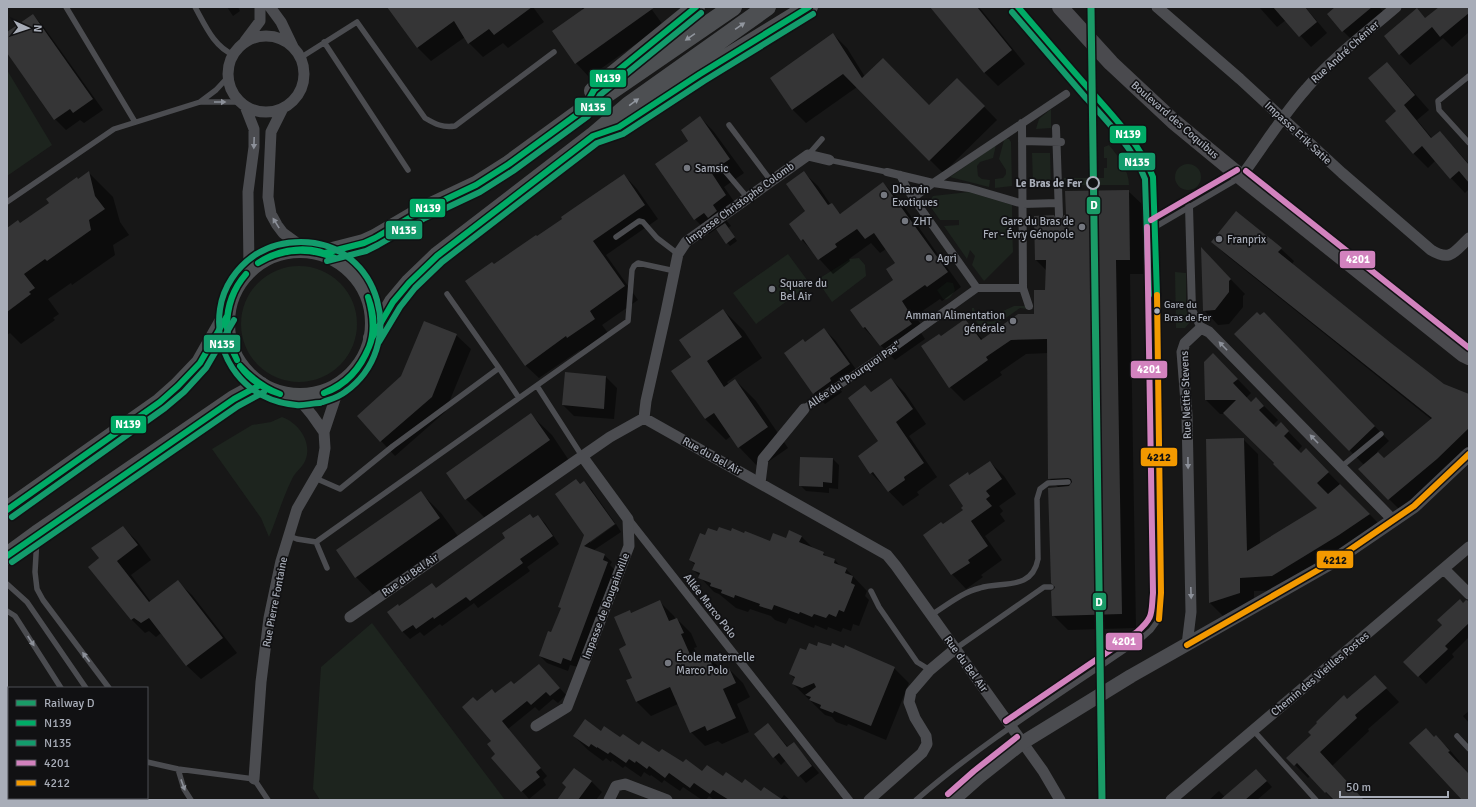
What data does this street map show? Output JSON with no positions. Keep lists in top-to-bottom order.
{
  "streets": {
    "main road": ["Boulevard des Coquibus"],
    "street": [
      "Rue André Chénier",
      "Impasse Erik Satie",
      "Impasse Christophe Colomb",
      "Allée du \"Pourquoi Pas\"",
      "Rue Nettie Stevens",
      "Rue du Bel Air",
      "Rue Pierre Fontaine",
      "Impasse de Bougainville",
      "Allée Marco Polo",
      "Chemin des Vieilles Postes"
    ]
  },
  "crossings": [
    ["Rue André Chénier", "Boulevard des Coquibus"],
    ["Rue André Chénier", "Impasse Erik Satie"],
    ["Impasse Christophe Colomb", "Rue du Bel Air"],
    ["Allée du \"Pourquoi Pas\"", "Rue du Bel Air"],
    ["Impasse de Bougainville", "Allée Marco Polo"]
  ],
  "one_way": ["Rue Nettie Stevens"],
  "places": [
    "Samsic",
    "Le Bras de Fer",
    "Dharvin Exotiques",
    "ZHT",
    "Gare du Bras de Fer - Évry Génopole",
    "Franprix",
    "Agri",
    "Square du Bel Air",
    "Gare du Bras de Fer",
    "Amman Alimentation générale",
    "École maternelle Marco Polo"
  ],
  "lines": [
    "rail line D",
    "transit line N139",
    "transit line N135",
    "transit line 4201",
    "transit line 4212"
  ],
  "legend": [
    "Railway D",
    "N139",
    "N135",
    "4201",
    "4212"
  ],
  "scale_bar": "50 m",
  "north": "right"
}
